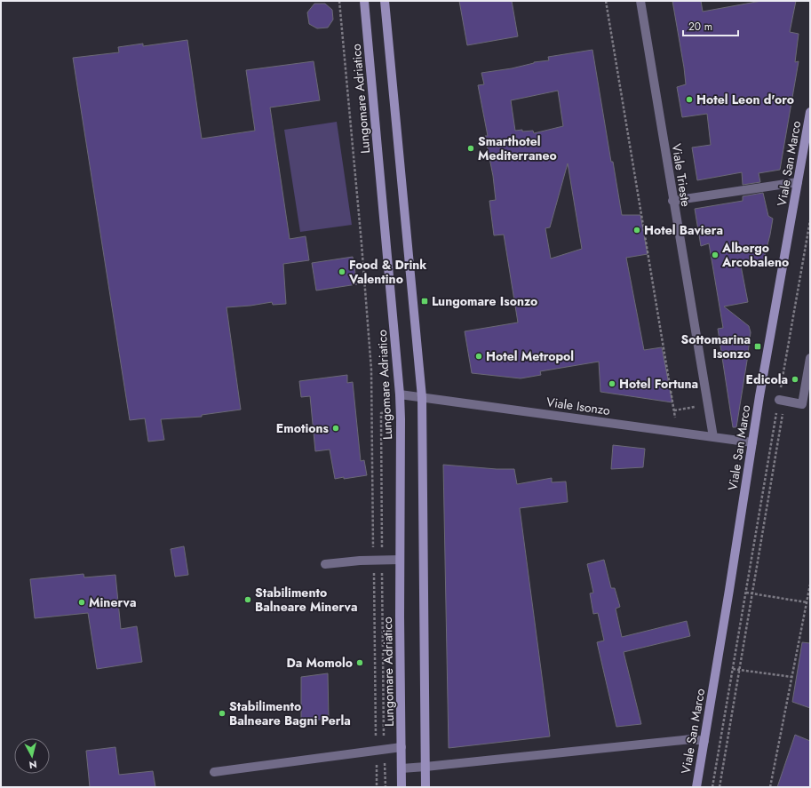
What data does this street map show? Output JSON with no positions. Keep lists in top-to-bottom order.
{
  "streets": {
    "street": [
      "Lungomare Adriatico",
      "Viale San Marco",
      "Viale Trieste",
      "Viale Isonzo"
    ]
  },
  "crossings": [
    ["Lungomare Adriatico", "Viale Isonzo"],
    ["Viale San Marco", "Viale Isonzo"],
    ["Viale Trieste", "Viale Isonzo"]
  ],
  "places": {
    "other": [
      "Hotel Leon d'oro",
      "Smarthotel Mediterraneo",
      "Hotel Baviera",
      "Albergo Arcobaleno",
      "Food & Drink Valentino",
      "Hotel Metropol",
      "Edicola",
      "Hotel Fortuna",
      "Emotions",
      "Stabilimento Balneare Minerva",
      "Minerva",
      "Da Momolo",
      "Stabilimento Balneare Bagni Perla"
    ],
    "transit": ["Lungomare Isonzo", "Sottomarina Isonzo"]
  },
  "scale_bar": "20 m",
  "north": "bottom"
}
